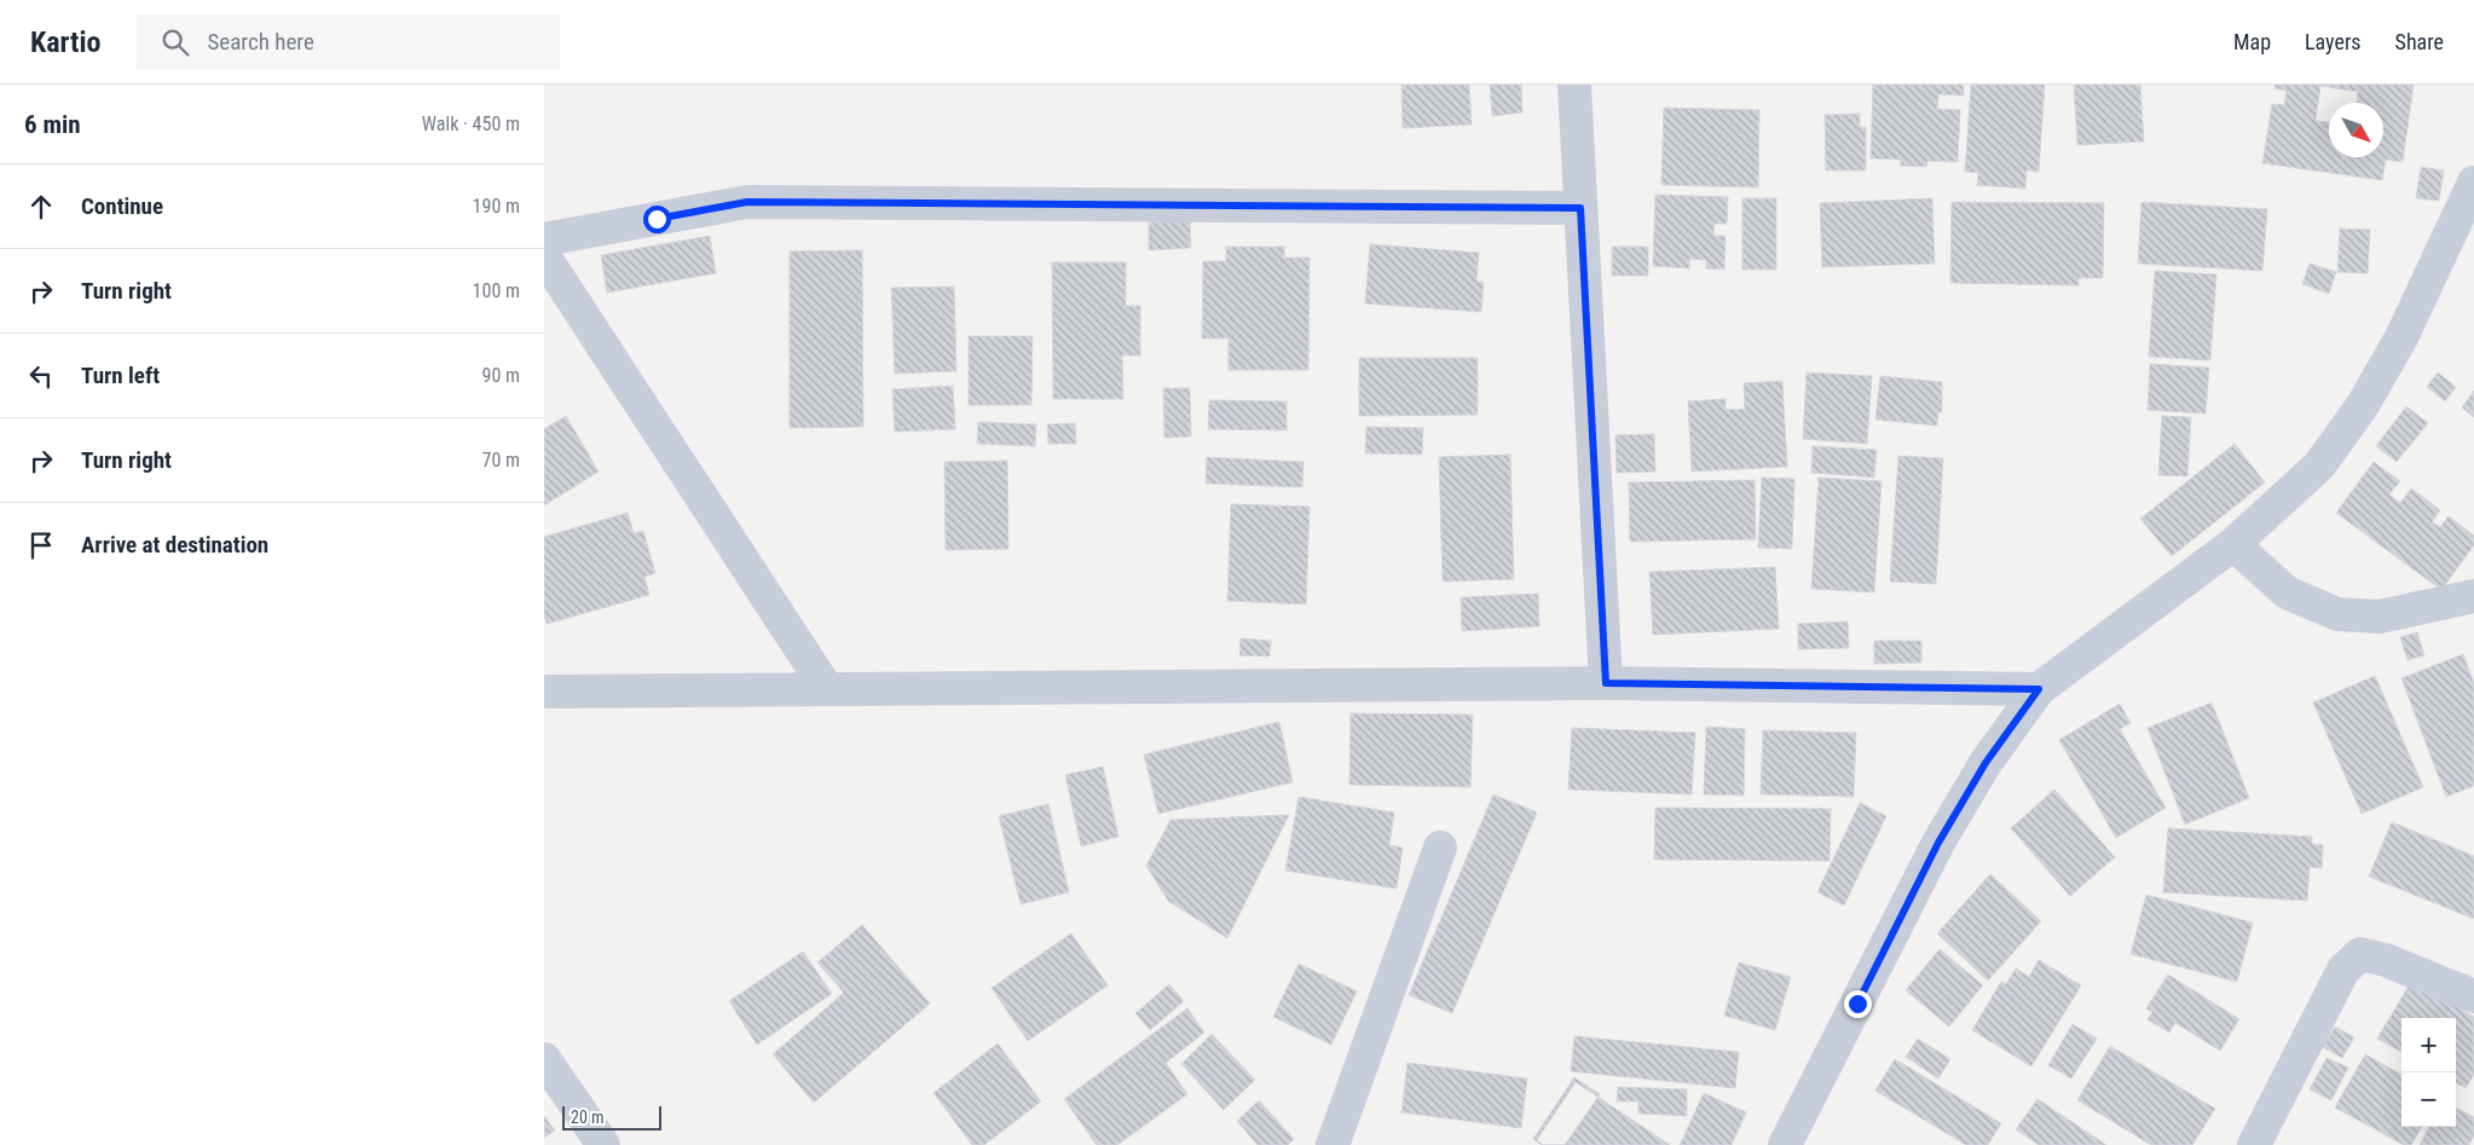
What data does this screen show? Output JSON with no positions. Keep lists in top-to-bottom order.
{
  "scale_bar": "20 m",
  "north": "bottom right",
  "page": {
    "header": "Kartio",
    "search": "Search here",
    "nav": ["Map", "Layers", "Share"],
    "heading": ["6 min", "Walk · 450 m"],
    "list": [
      ["Continue", "190 m"],
      ["Turn right", "100 m"],
      ["Turn left", "90 m"],
      ["Turn right", "70 m"],
      "Arrive at destination"
    ],
    "map_buttons": ["+", "−"],
    "scale": "20 m"
  }
}
